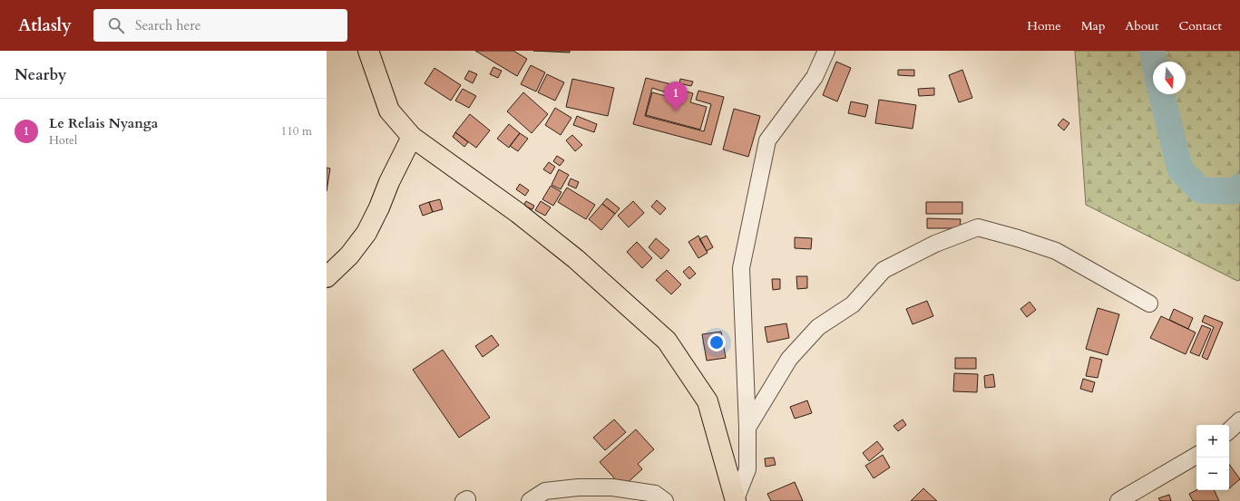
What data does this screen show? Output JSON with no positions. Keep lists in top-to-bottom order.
{
  "north": "bottom",
  "page": {
    "header": "Atlasly",
    "search": "Search here",
    "nav": [
      "Home",
      "Map",
      "About",
      "Contact"
    ],
    "heading": "Nearby",
    "pins": "1",
    "list": [
      {
        "mark": "1",
        "name": "Le Relais Nyanga",
        "note": "Hotel",
        "value": "110 m"
      }
    ],
    "map_buttons": ["+", "−"]
  }
}
